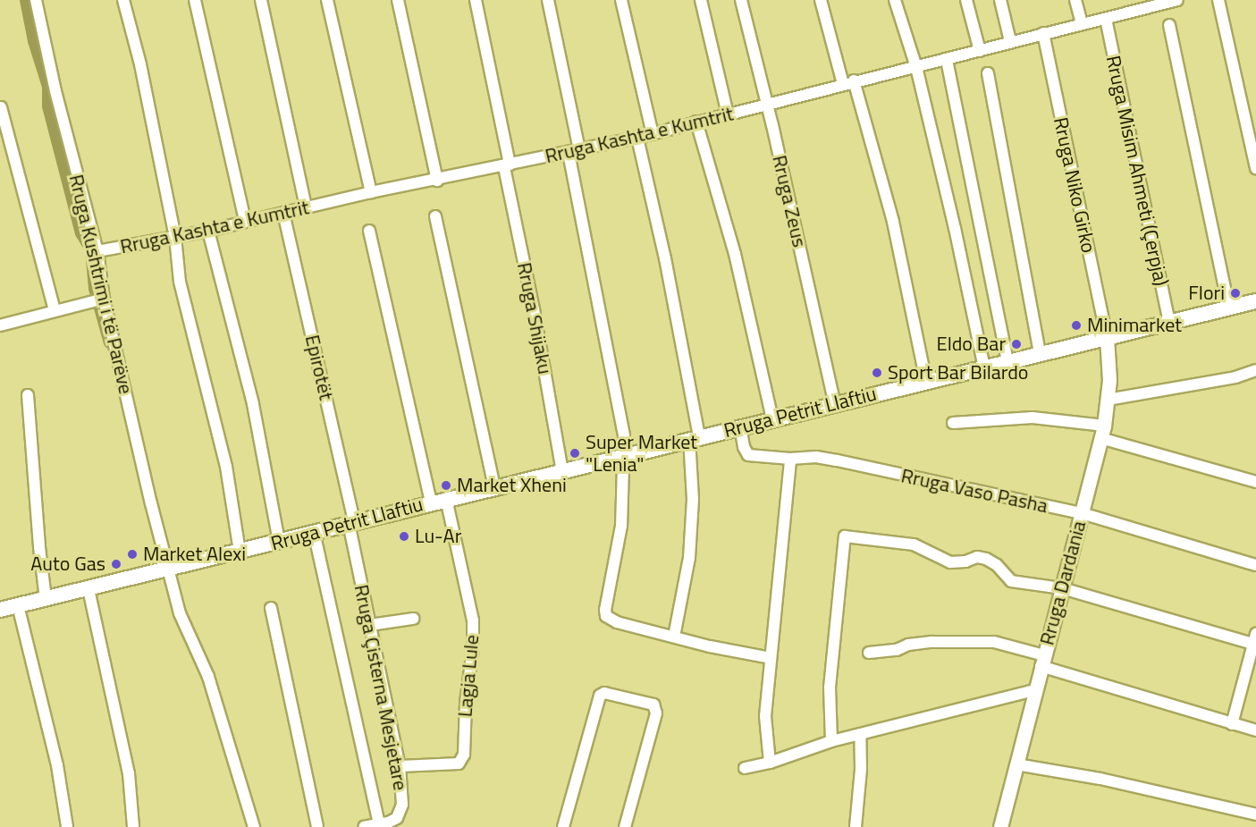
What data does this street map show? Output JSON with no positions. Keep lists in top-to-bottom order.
{
  "streets": {
    "main road": ["Rruga Petrit Llaftiu"],
    "street": [
      "Rruga Kashta e Kumtrit",
      "Rruga Misim Ahmeti (Çerpja)",
      "Rruga Niko Girko",
      "Rruga Zeus",
      "Rruga Kushtrimi i të Parëve",
      "Rruga Shijaku",
      "Epirotët",
      "Rruga Vaso Pasha",
      "Rruga Dardania",
      "Lagja Lule",
      "Rruga Çisterna Mesjetare"
    ]
  },
  "crossings": [
    ["Rruga Kashta e Kumtrit", "Rruga Misim Ahmeti (Çerpja)"],
    ["Rruga Kashta e Kumtrit", "Rruga Niko Girko"],
    ["Rruga Kashta e Kumtrit", "Rruga Zeus"],
    ["Rruga Kashta e Kumtrit", "Rruga Kushtrimi i të Parëve"],
    ["Rruga Kashta e Kumtrit", "Rruga Shijaku"],
    ["Rruga Kashta e Kumtrit", "Epirotët"],
    ["Rruga Misim Ahmeti (Çerpja)", "Rruga Petrit Llaftiu"],
    ["Rruga Niko Girko", "Rruga Petrit Llaftiu"],
    ["Rruga Niko Girko", "Rruga Dardania"],
    ["Rruga Zeus", "Rruga Petrit Llaftiu"],
    ["Rruga Kushtrimi i të Parëve", "Rruga Petrit Llaftiu"],
    ["Rruga Shijaku", "Rruga Petrit Llaftiu"],
    ["Epirotët", "Rruga Petrit Llaftiu"],
    ["Epirotët", "Rruga Çisterna Mesjetare"],
    ["Rruga Petrit Llaftiu", "Rruga Vaso Pasha"],
    ["Rruga Petrit Llaftiu", "Rruga Dardania"],
    ["Rruga Petrit Llaftiu", "Lagja Lule"],
    ["Rruga Petrit Llaftiu", "Rruga Çisterna Mesjetare"],
    ["Rruga Vaso Pasha", "Rruga Dardania"],
    ["Lagja Lule", "Rruga Çisterna Mesjetare"]
  ],
  "places": [
    "Flori",
    "Minimarket",
    "Eldo Bar",
    "Sport Bar Bilardo",
    "Super Market \"Lenia\"",
    "Market Xheni",
    "Lu-Ar",
    "Market Alexi",
    "Auto Gas"
  ]
}
